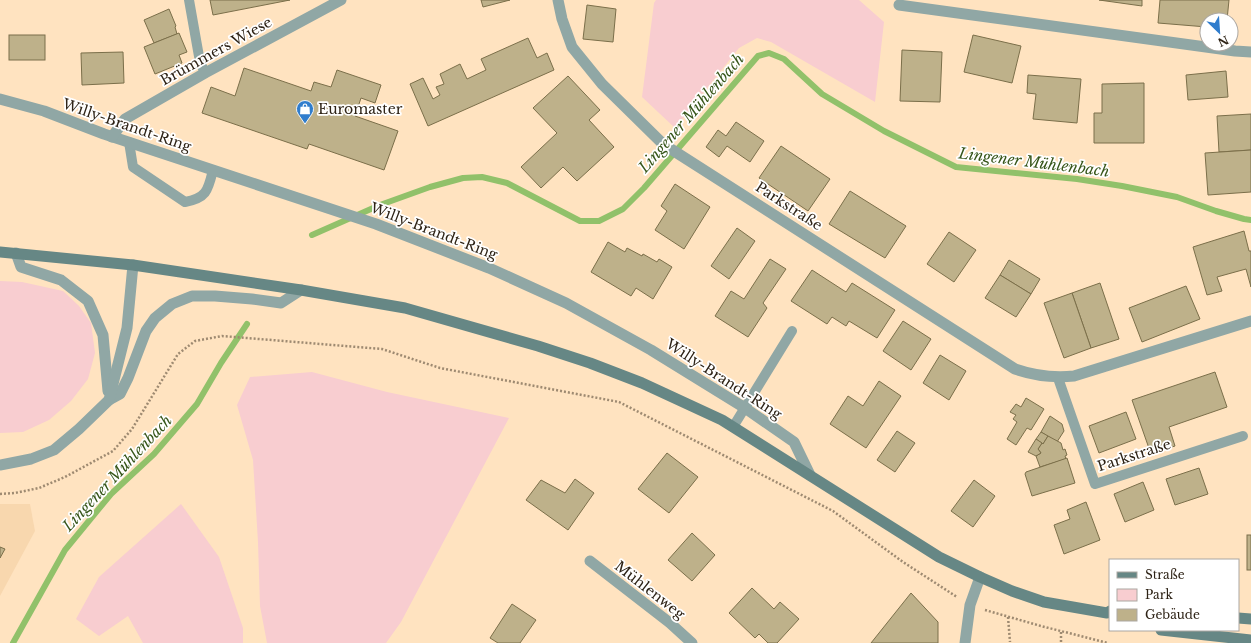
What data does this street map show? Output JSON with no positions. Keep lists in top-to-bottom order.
{
  "streets": {
    "street": [
      "Brümmers Wiese",
      "Willy-Brandt-Ring",
      "Parkstraße",
      "Mühlenweg"
    ]
  },
  "crossings": [
    ["Brümmers Wiese", "Willy-Brandt-Ring"]
  ],
  "water": ["Lingener Mühlenbach"],
  "places": {
    "shop": ["Euromaster"]
  },
  "legend": ["Straße", "Park", "Gebäude"],
  "north": "bottom right"
}
